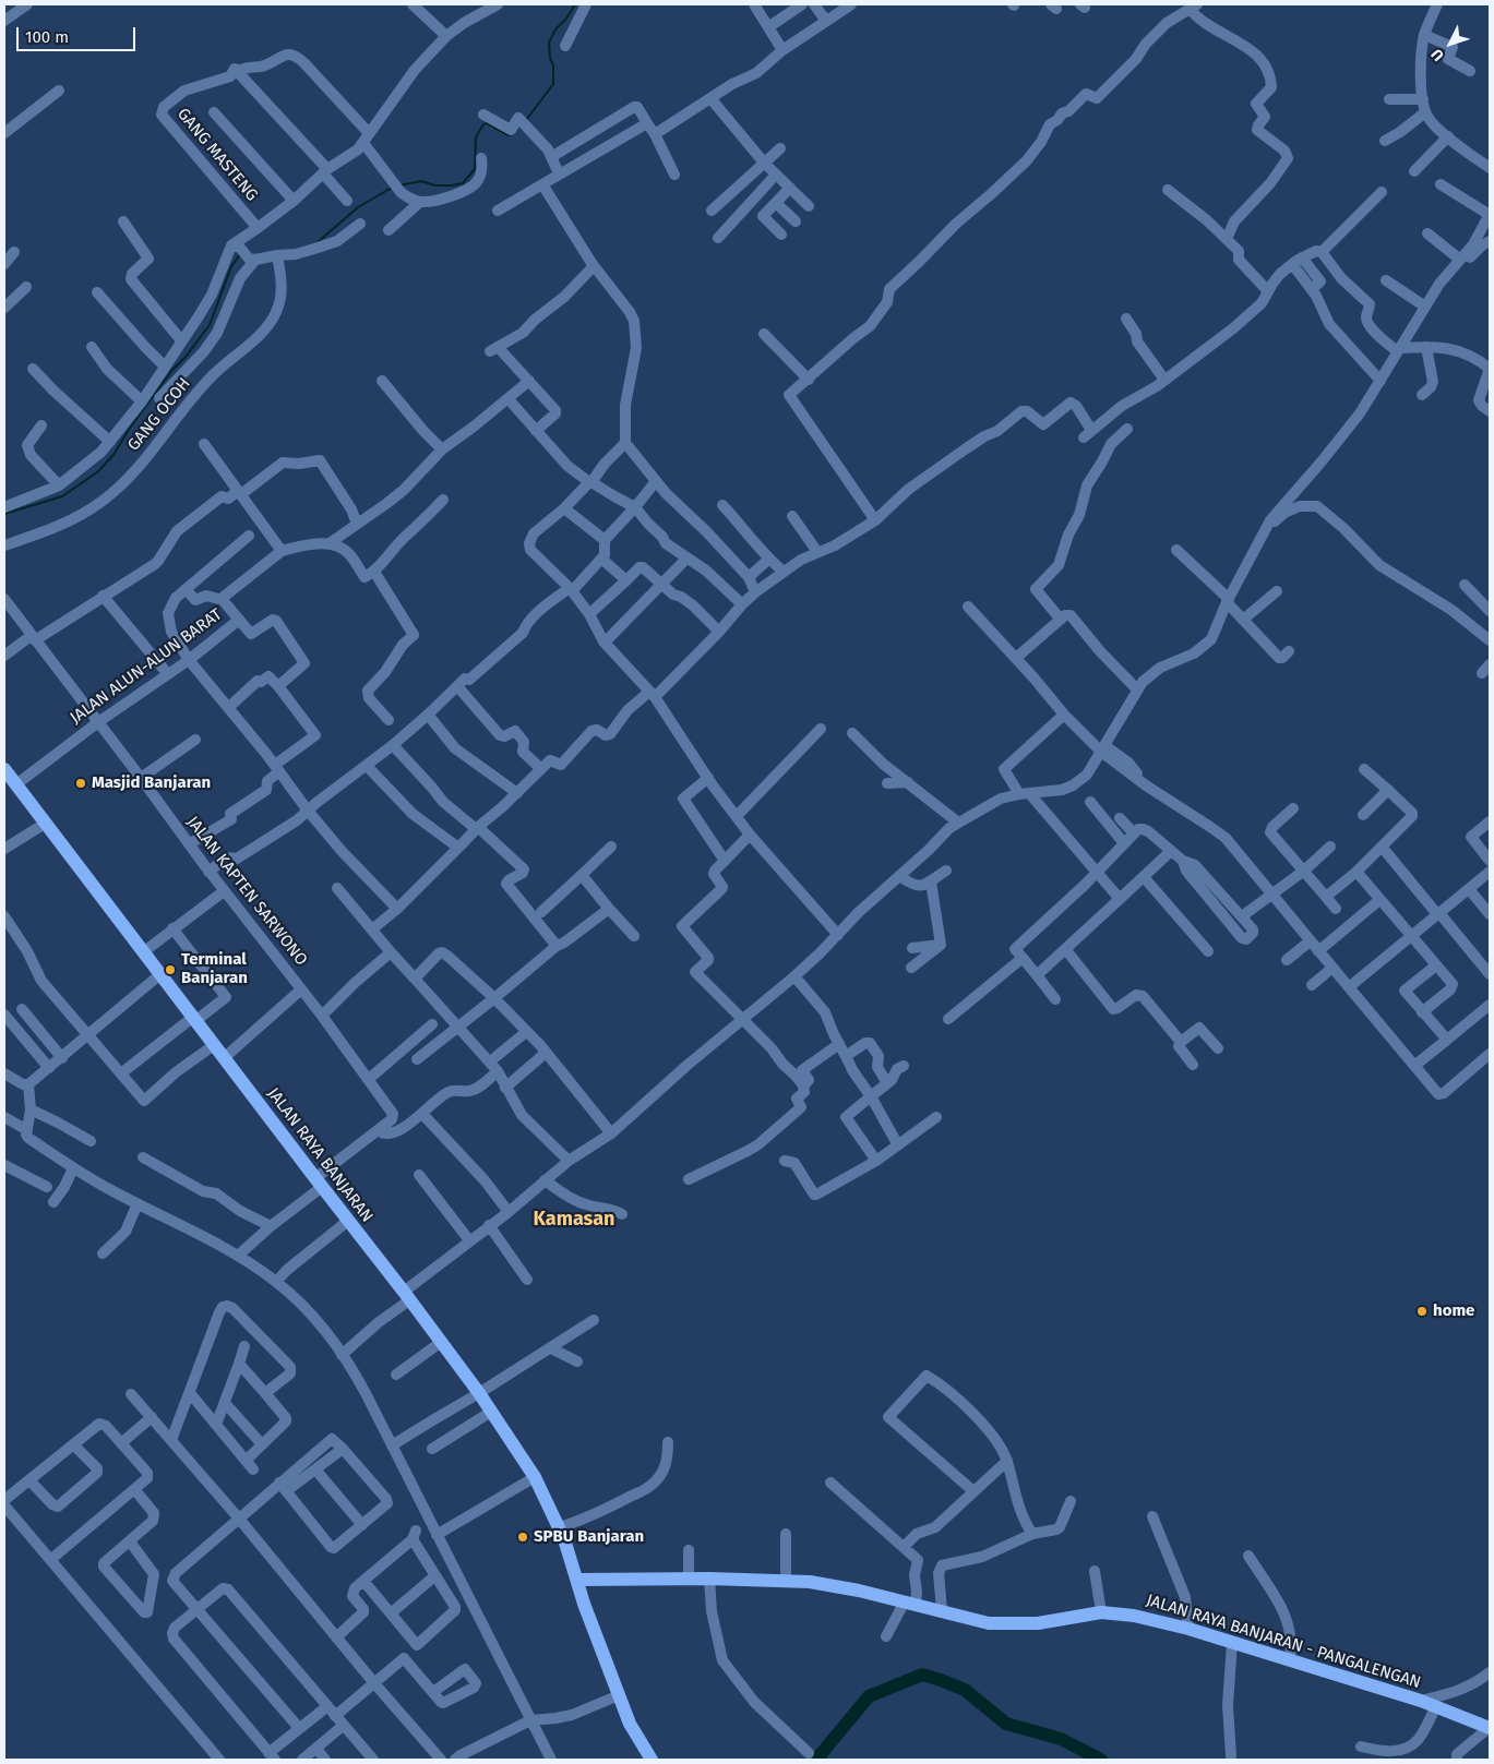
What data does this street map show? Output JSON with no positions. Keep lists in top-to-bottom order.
{
  "streets": {
    "main road": ["JALAN RAYA BANJARAN", "JALAN RAYA BANJARAN - PANGALENGAN"],
    "street": [
      "GANG MASTENG",
      "GANG OCOH",
      "JALAN ALUN-ALUN BARAT",
      "JALAN KAPTEN SARWONO"
    ]
  },
  "crossings": [
    ["JALAN ALUN-ALUN BARAT", "JALAN KAPTEN SARWONO"],
    ["JALAN ALUN-ALUN BARAT", "JALAN RAYA BANJARAN"],
    ["JALAN RAYA BANJARAN", "JALAN RAYA BANJARAN - PANGALENGAN"]
  ],
  "districts": ["Kamasan"],
  "places": [
    "Masjid Banjaran",
    "Terminal Banjaran",
    "home",
    "SPBU Banjaran"
  ],
  "scale_bar": "100 m",
  "north": "bottom left"
}
